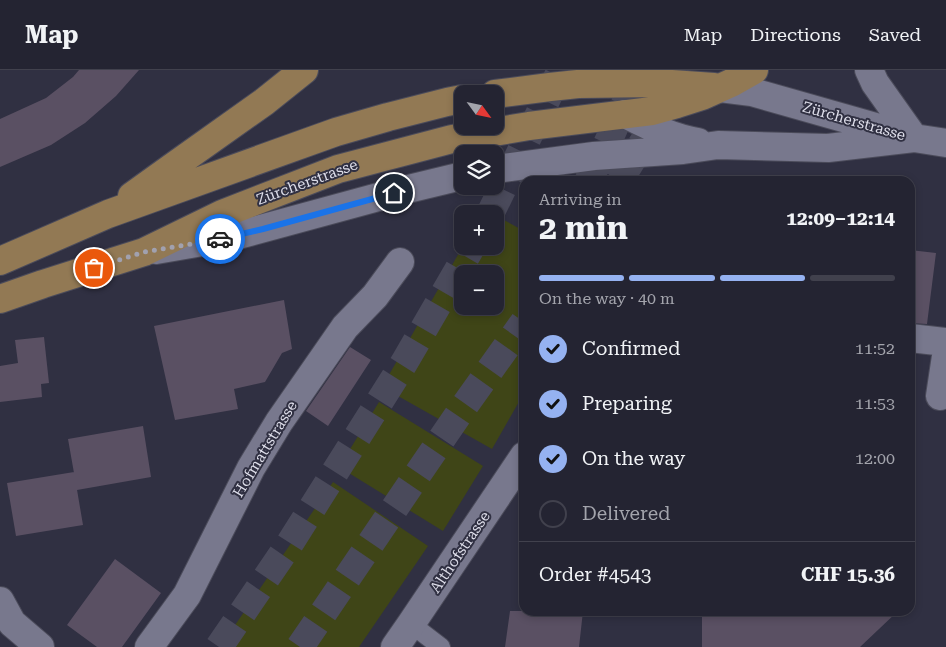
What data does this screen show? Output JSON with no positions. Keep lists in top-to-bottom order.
{
  "streets": {
    "main road": ["Zürcherstrasse", "Hofmattstrasse", "Althofstrasse"]
  },
  "north": "bottom right",
  "page": {
    "header": "Map",
    "nav": ["Map", "Directions", "Saved"],
    "map_buttons": ["+", "−"],
    "heading": ["2 min", "Arriving in", "12:09–12:14"],
    "panel": ["Order #4543", "CHF 15.36"],
    "bar": "On the way · 40 m",
    "list": [
      ["Confirmed", "11:52"],
      ["Preparing", "11:53"],
      ["On the way", "12:00"],
      "Delivered"
    ]
  }
}
